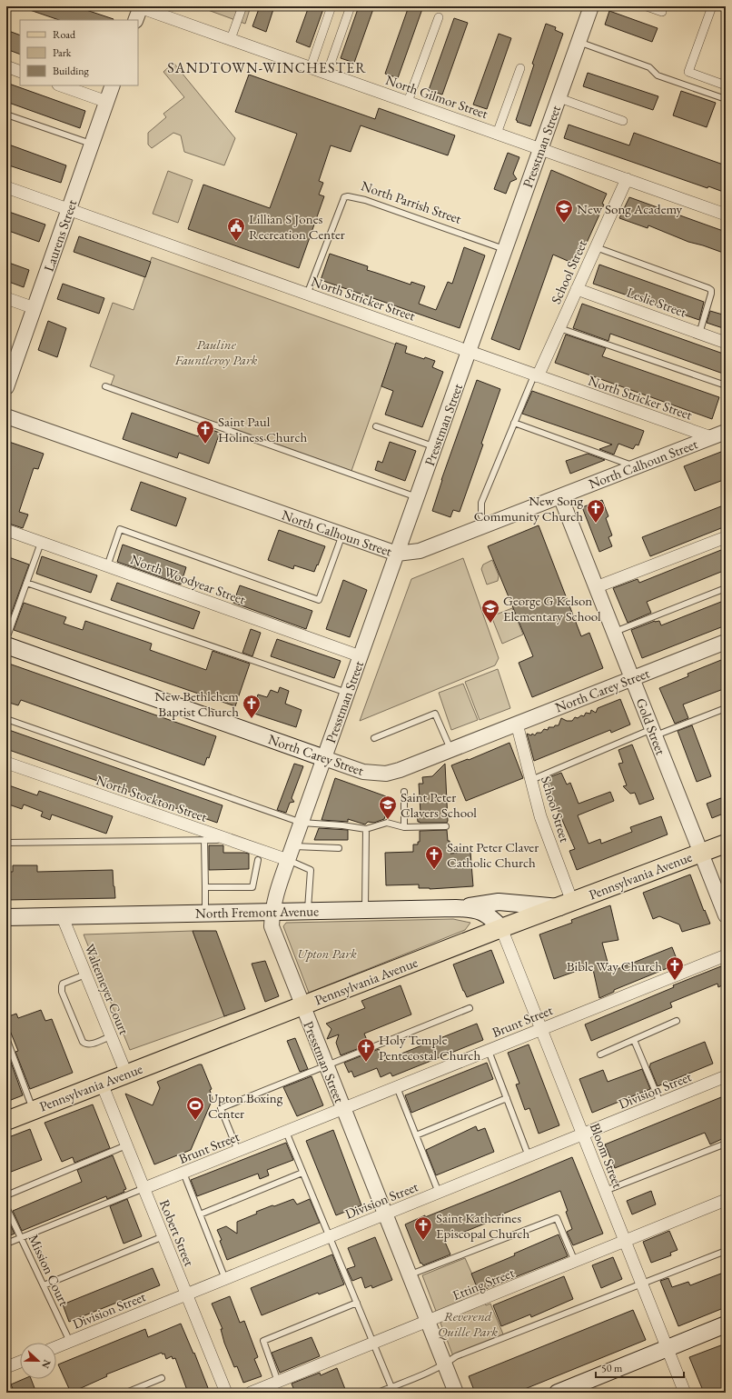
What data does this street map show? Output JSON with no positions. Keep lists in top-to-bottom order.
{
  "streets": {
    "main road": ["North Carey Street", "Pennsylvania Avenue", "North Fremont Avenue"],
    "street": [
      "North Gilmor Street",
      "Presstman Street",
      "Laurens Street",
      "School Street",
      "North Stricker Street",
      "Leslie Street",
      "North Calhoun Street",
      "North Woodyear Street",
      "Gold Street",
      "North Stockton Street",
      "Waltemeyer Court",
      "Brunt Street",
      "Division Street",
      "Bloom Street",
      "Robert Street",
      "Etting Street"
    ],
    "lane": ["North Parrish Street", "Mission Court"]
  },
  "crossings": [
    ["North Gilmor Street", "Presstman Street"],
    ["North Gilmor Street", "School Street"],
    ["Presstman Street", "North Parrish Street"],
    ["Presstman Street", "North Stricker Street"],
    ["Presstman Street", "North Calhoun Street"],
    ["Presstman Street", "North Woodyear Street"],
    ["Presstman Street", "North Carey Street"],
    ["Presstman Street", "North Stockton Street"],
    ["Presstman Street", "Pennsylvania Avenue"],
    ["Presstman Street", "North Fremont Avenue"],
    ["Presstman Street", "Brunt Street"],
    ["Presstman Street", "Division Street"],
    ["Presstman Street", "Etting Street"],
    ["North Parrish Street", "North Stricker Street"],
    ["Laurens Street", "North Stricker Street"],
    ["School Street", "North Stricker Street"],
    ["School Street", "Leslie Street"],
    ["School Street", "North Calhoun Street"],
    ["School Street", "North Carey Street"],
    ["School Street", "Pennsylvania Avenue"],
    ["North Stricker Street", "North Calhoun Street"],
    ["North Calhoun Street", "Gold Street"],
    ["North Carey Street", "Gold Street"],
    ["Gold Street", "Pennsylvania Avenue"],
    ["Pennsylvania Avenue", "North Fremont Avenue"],
    ["Pennsylvania Avenue", "Waltemeyer Court"],
    ["Pennsylvania Avenue", "Bloom Street"],
    ["Pennsylvania Avenue", "Robert Street"],
    ["North Fremont Avenue", "Waltemeyer Court"],
    ["North Fremont Avenue", "Bloom Street"],
    ["Brunt Street", "Bloom Street"],
    ["Brunt Street", "Robert Street"],
    ["Brunt Street", "Mission Court"],
    ["Division Street", "Bloom Street"],
    ["Division Street", "Robert Street"],
    ["Division Street", "Mission Court"],
    ["Bloom Street", "Etting Street"]
  ],
  "districts": ["SANDTOWN-WINCHESTER"],
  "parks": ["Pauline Fauntleroy Park", "Upton Park", "Reverend Quille Park"],
  "places": {
    "school or university": ["New Song Academy", "George G Kelson Elementary School", "Saint Peter Clavers School"],
    "public building": ["Lillian S Jones Recreation Center"],
    "church": [
      "Saint Paul Holiness Church",
      "New Song Community Church",
      "New Bethlehem Baptist Church",
      "Saint Peter Claver Catholic Church",
      "Bible Way Church",
      "Holy Temple Pentecostal Church",
      "Saint Katherines Episcopal Church"
    ],
    "sports": ["Upton Boxing Center"]
  },
  "legend": ["Road", "Park", "Building"],
  "scale_bar": "50 m",
  "north": "right"
}
